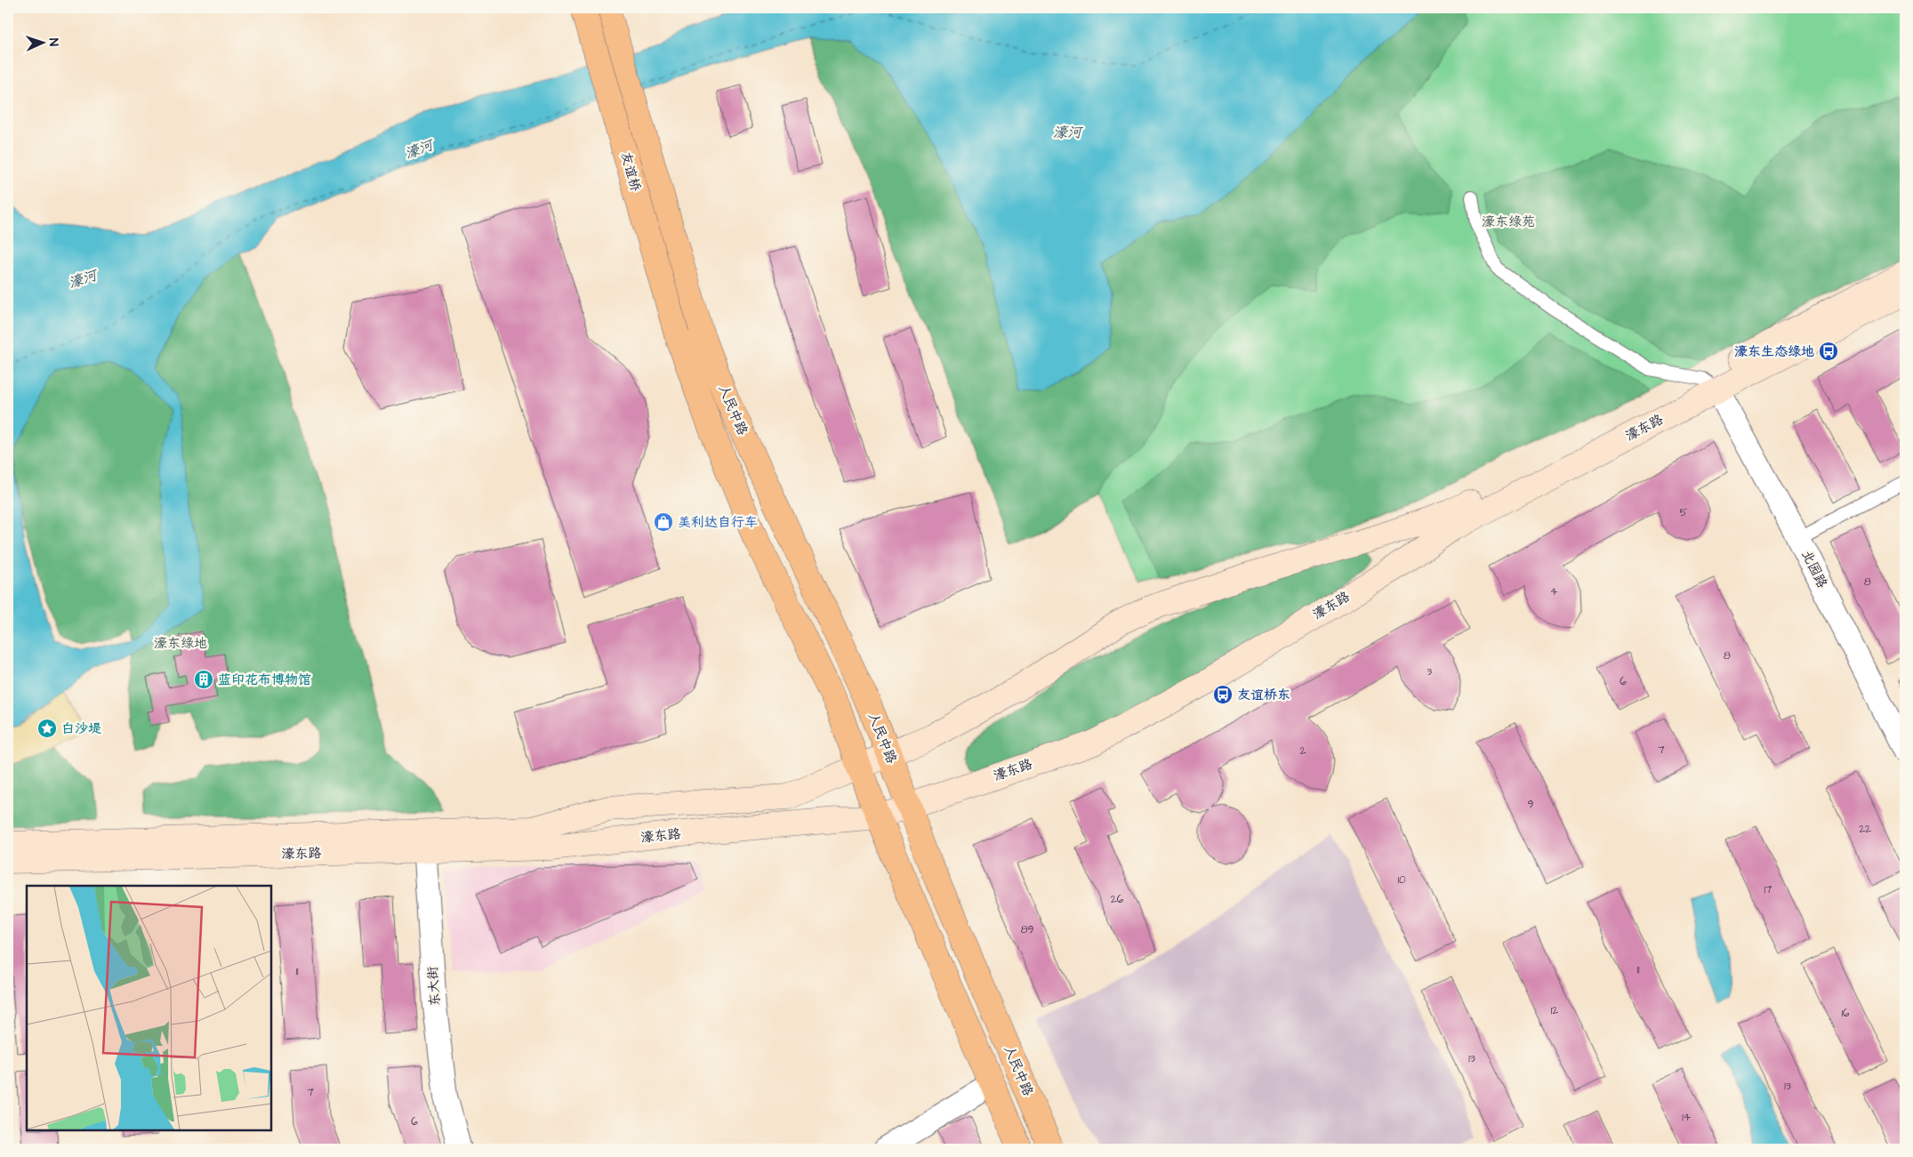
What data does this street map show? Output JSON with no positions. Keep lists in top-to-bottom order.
{
  "streets": {
    "main road": ["友谊桥", "人民中路", "濠东路"],
    "street": ["北园路", "东大街"]
  },
  "crossings": [
    ["友谊桥", "人民中路"],
    ["人民中路", "濠东路"],
    ["濠东路", "北园路"],
    ["濠东路", "东大街"]
  ],
  "water": ["濠河"],
  "parks": ["濠东绿苑", "濠东绿地"],
  "places": {
    "bus stop": ["濠东生态绿地", "友谊桥东"],
    "shop": ["美利达自行车"],
    "building": ["蓝印花布博物馆"],
    "place": ["白沙堤"]
  },
  "house_numbers": [
    "5",
    "8",
    "4",
    "8",
    "3",
    "6",
    "7",
    "2",
    "9",
    "22",
    "10",
    "17",
    "26",
    "89",
    "11",
    "11",
    "12",
    "16",
    "13",
    "13",
    "7",
    "14",
    "6"
  ],
  "north": "right"
}
